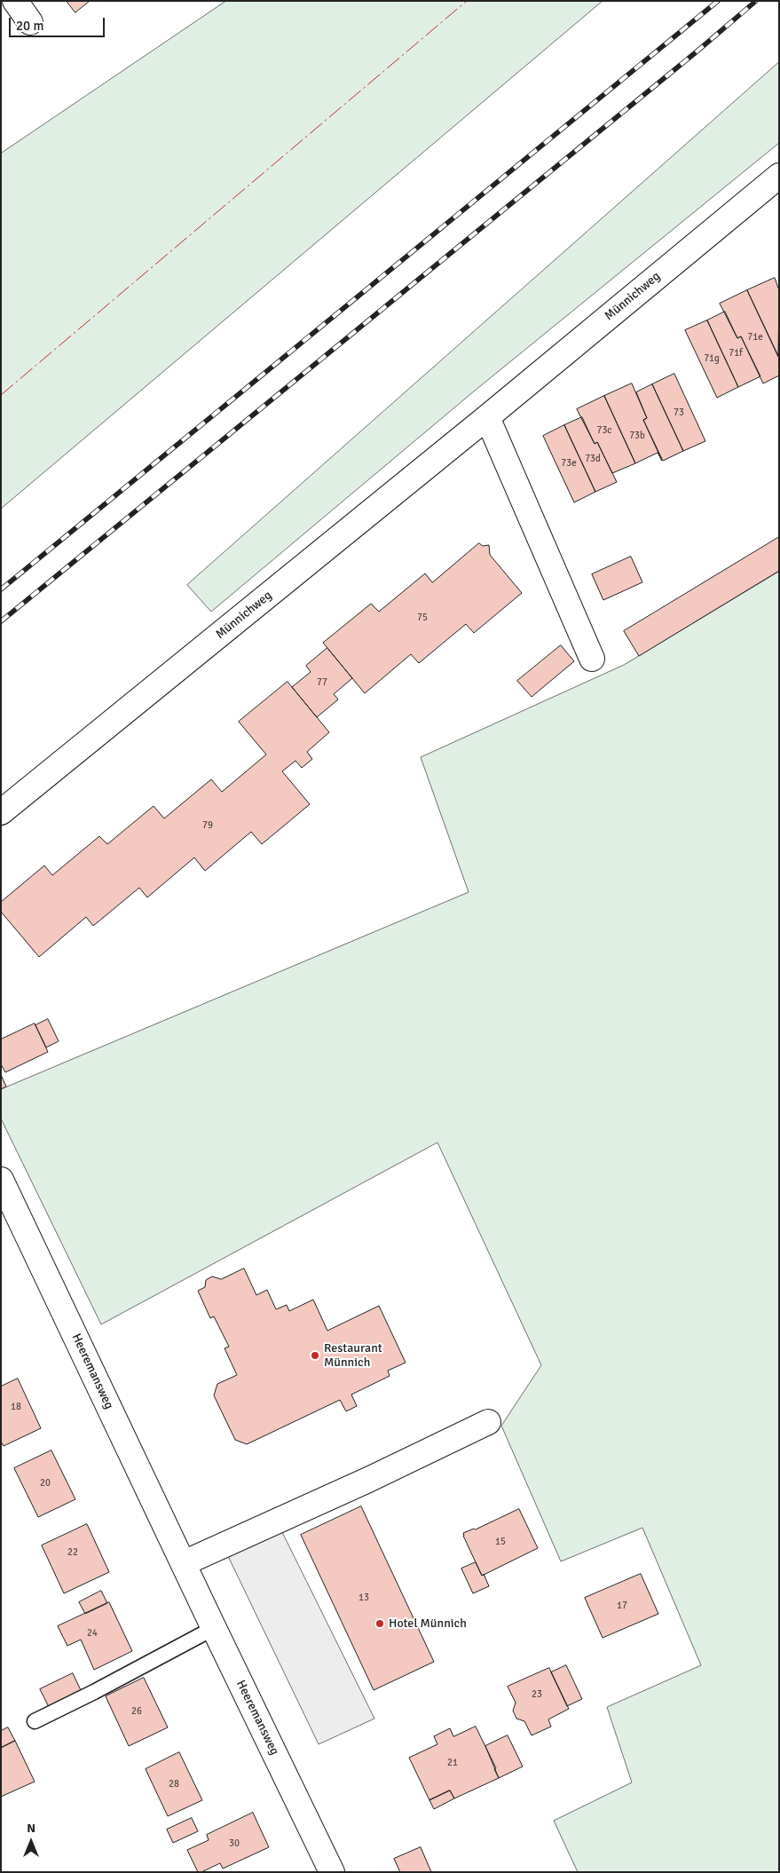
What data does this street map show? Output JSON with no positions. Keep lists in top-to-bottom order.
{
  "streets": {
    "street": ["Münnichweg", "Heeremansweg"]
  },
  "places": ["Restaurant Münnich", "Hotel Münnich"],
  "house_numbers": [
    "71e",
    "71f",
    "71g",
    "73",
    "73c",
    "73b",
    "73d",
    "73e",
    "75",
    "77",
    "79",
    "18",
    "20",
    "15",
    "22",
    "13",
    "17",
    "24",
    "23",
    "26",
    "21",
    "28",
    "30"
  ],
  "scale_bar": "20 m",
  "north": "top"
}
